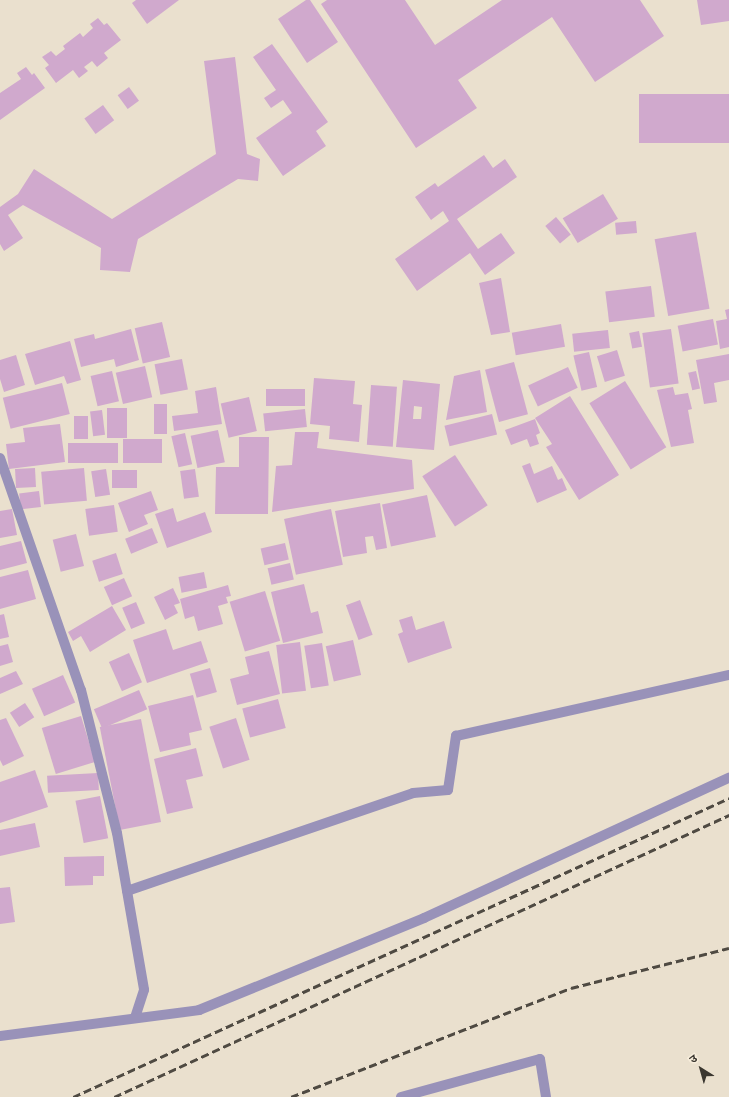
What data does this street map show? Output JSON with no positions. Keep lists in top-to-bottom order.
{
  "north": "top left"
}
